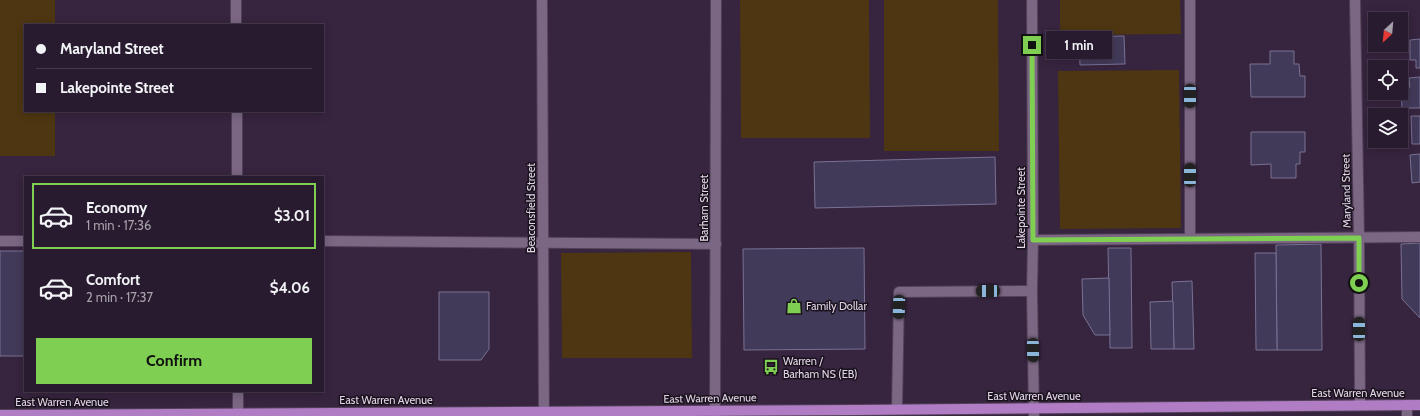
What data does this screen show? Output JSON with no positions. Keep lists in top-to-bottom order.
{
  "streets": {
    "main road": ["East Warren Avenue"],
    "street": [
      "Maryland Street",
      "Beaconsfield Street",
      "Barham Street",
      "Lakepointe Street"
    ]
  },
  "crossings": [
    ["Maryland Street", "East Warren Avenue"],
    ["Beaconsfield Street", "East Warren Avenue"],
    ["Barham Street", "East Warren Avenue"],
    ["Lakepointe Street", "East Warren Avenue"]
  ],
  "places": {
    "shop": ["Family Dollar"],
    "bus stop": ["Warren / Barham NS (EB)"]
  },
  "north": "bottom left",
  "page": {
    "banner": ["Maryland Street", "Lakepointe Street"],
    "bubble": "1 min",
    "list": [
      {
        "name": "Economy",
        "note": "1 min · 17:36",
        "value": "$3.01"
      },
      {
        "name": "Comfort",
        "note": "2 min · 17:37",
        "value": "$4.06"
      }
    ],
    "buttons": "Confirm"
  }
}
